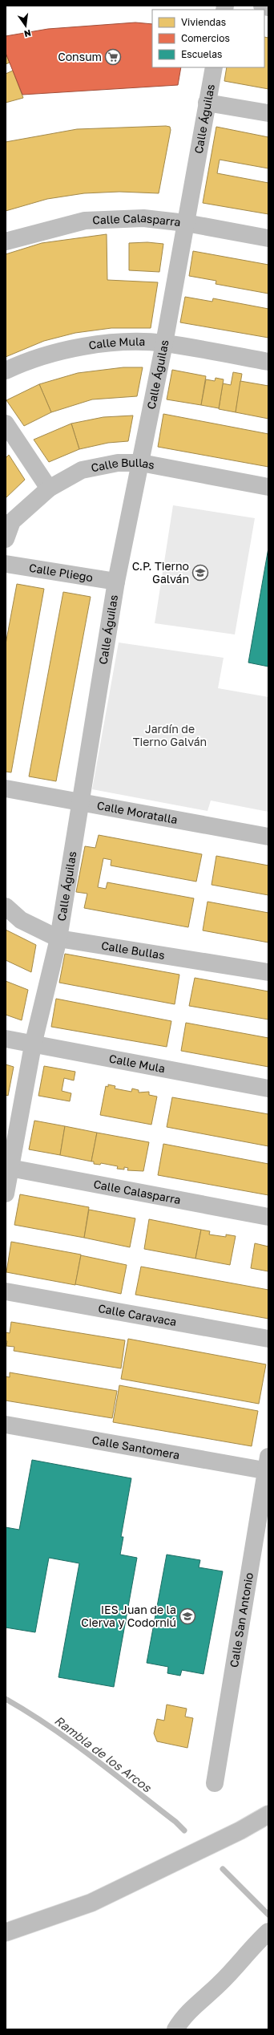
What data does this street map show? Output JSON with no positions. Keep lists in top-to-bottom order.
{
  "streets": {
    "street": [
      "Calle Águilas",
      "Calle Calasparra",
      "Calle Mula",
      "Calle Bullas",
      "Calle Pliego",
      "Calle Moratalla",
      "Calle Caravaca",
      "Calle Santomera",
      "Calle San Antonio"
    ]
  },
  "crossings": [
    ["Calle Águilas", "Calle Calasparra"],
    ["Calle Águilas", "Calle Mula"],
    ["Calle Águilas", "Calle Bullas"],
    ["Calle Águilas", "Calle Pliego"],
    ["Calle Águilas", "Calle Moratalla"],
    ["Calle Santomera", "Calle San Antonio"]
  ],
  "water": ["Rambla de los Arcos"],
  "parks": ["Jardín de Tierno Galván"],
  "places": {
    "supermarket": ["Consum"],
    "school or university": ["C.P. Tierno Galván", "IES Juan de la Cierva y Codorniú"]
  },
  "legend": ["Viviendas", "Comercios", "Escuelas"],
  "north": "bottom"
}
